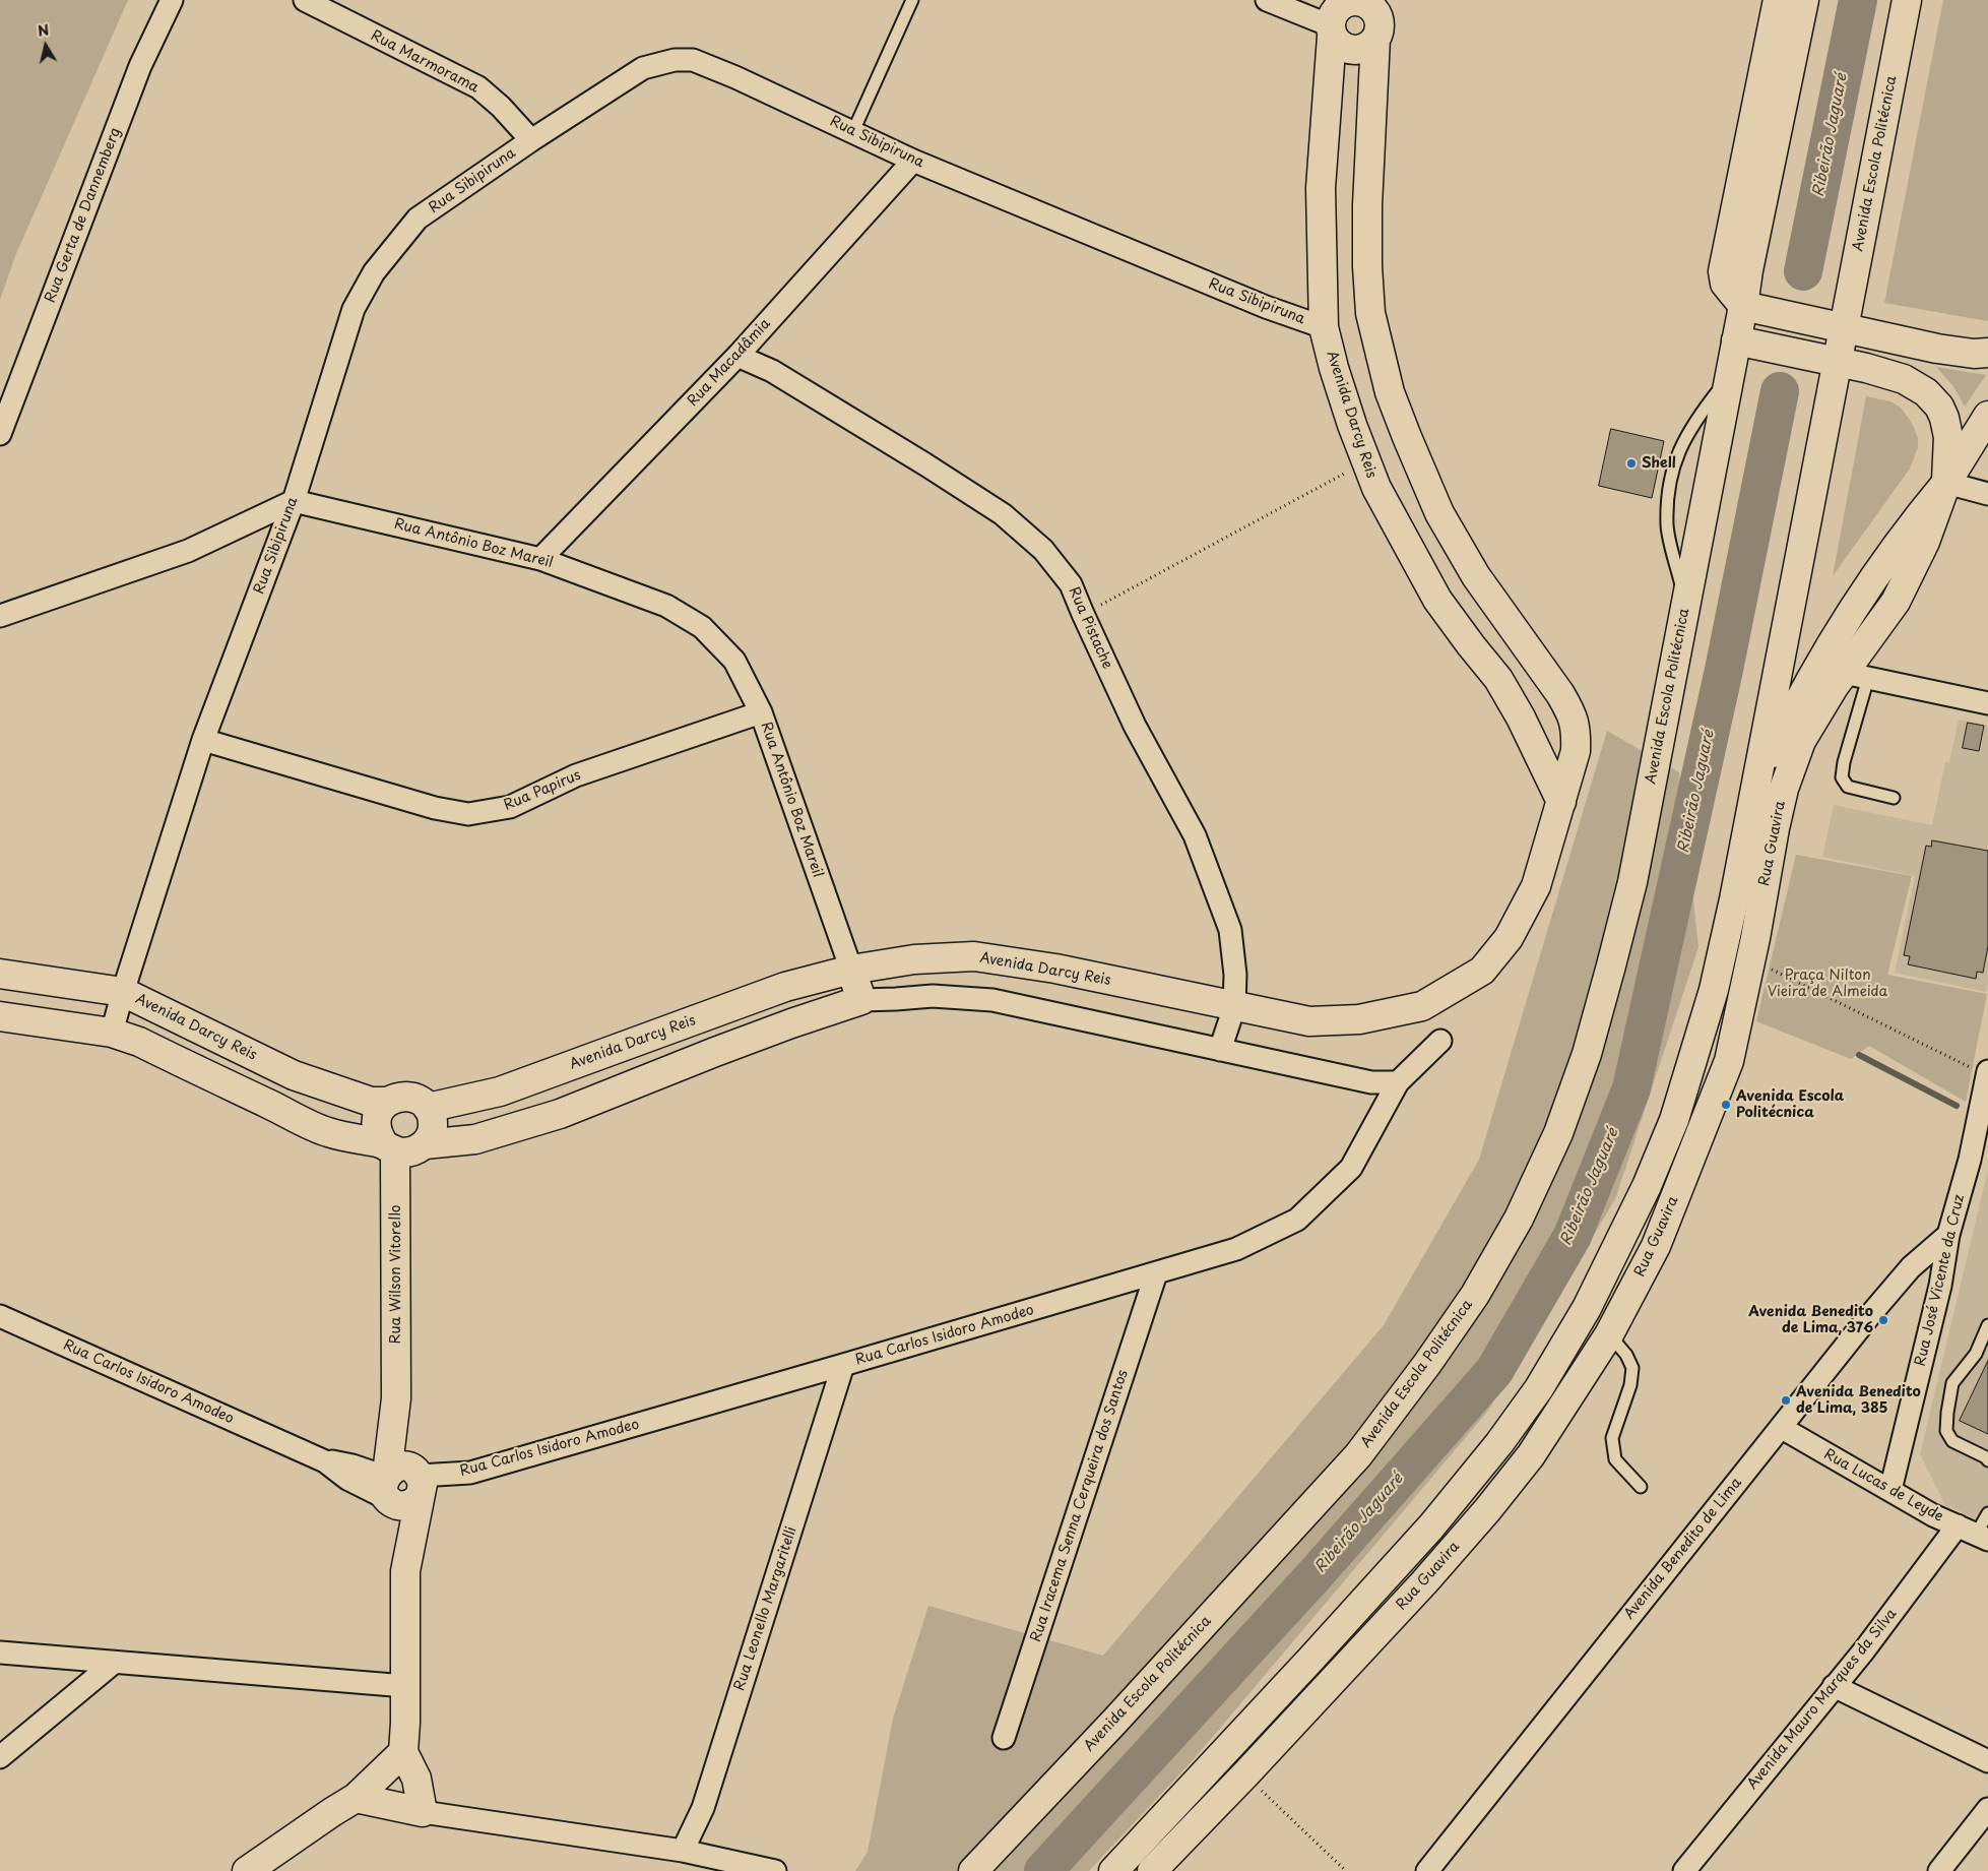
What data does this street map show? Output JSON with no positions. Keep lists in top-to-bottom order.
{
  "streets": {
    "main road": [
      "Avenida Escola Politécnica",
      "Avenida Darcy Reis",
      "Rua Antônio Boz Mareil",
      "Rua Guavira",
      "Rua Wilson Vitorello"
    ],
    "street": [
      "Rua Marmorama",
      "Rua Sibipiruna",
      "Rua Gerta de Dannemberg",
      "Rua Macadâmia",
      "Rua Pistache",
      "Rua Papirus",
      "Rua José Vicente da Cruz",
      "Rua Carlos Isidoro Amodeo",
      "Rua Lucas de Leyde",
      "Rua Iracema Senna Cerqueira dos Santos",
      "Avenida Benedito de Lima",
      "Rua Leonello Margaritelli",
      "Avenida Mauro Marques da Silva"
    ]
  },
  "crossings": [
    ["Rua Marmorama", "Rua Sibipiruna"],
    ["Rua Sibipiruna", "Rua Macadâmia"],
    ["Rua Sibipiruna", "Avenida Darcy Reis"],
    ["Rua Sibipiruna", "Rua Antônio Boz Mareil"],
    ["Rua Sibipiruna", "Rua Papirus"],
    ["Rua Macadâmia", "Rua Antônio Boz Mareil"],
    ["Rua Macadâmia", "Rua Pistache"],
    ["Avenida Darcy Reis", "Rua Antônio Boz Mareil"],
    ["Avenida Darcy Reis", "Rua Pistache"],
    ["Avenida Darcy Reis", "Rua Wilson Vitorello"],
    ["Rua Antônio Boz Mareil", "Rua Papirus"],
    ["Rua Wilson Vitorello", "Rua Carlos Isidoro Amodeo"],
    ["Rua José Vicente da Cruz", "Rua Lucas de Leyde"],
    ["Rua José Vicente da Cruz", "Avenida Benedito de Lima"],
    ["Rua Carlos Isidoro Amodeo", "Rua Iracema Senna Cerqueira dos Santos"],
    ["Rua Carlos Isidoro Amodeo", "Rua Leonello Margaritelli"],
    ["Rua Lucas de Leyde", "Avenida Benedito de Lima"],
    ["Rua Lucas de Leyde", "Avenida Mauro Marques da Silva"]
  ],
  "water": ["Ribeirão Jaguaré"],
  "parks": ["Praça Nilton Vieira de Almeida"],
  "places": [
    "Shell",
    "Avenida Escola Politécnica",
    "Avenida Benedito de Lima, 376",
    "Avenida Benedito de Lima, 385"
  ],
  "north": "top"
}
